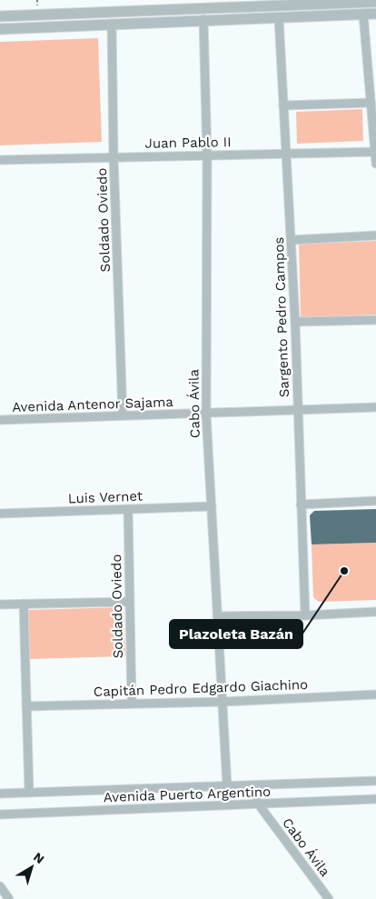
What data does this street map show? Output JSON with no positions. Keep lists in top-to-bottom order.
{
  "streets": {
    "street": [
      "Juan Pablo II",
      "Soldado Oviedo",
      "Sargento Pedro Campos",
      "Cabo Ávila",
      "Avenida Antenor Sajama",
      "Luis Vernet",
      "Capitán Pedro Edgardo Giachino",
      "Avenida Puerto Argentino"
    ]
  },
  "crossings": [
    ["Juan Pablo II", "Soldado Oviedo"],
    ["Juan Pablo II", "Sargento Pedro Campos"],
    ["Juan Pablo II", "Cabo Ávila"],
    ["Soldado Oviedo", "Avenida Antenor Sajama"],
    ["Soldado Oviedo", "Luis Vernet"],
    ["Soldado Oviedo", "Capitán Pedro Edgardo Giachino"],
    ["Sargento Pedro Campos", "Avenida Antenor Sajama"],
    ["Cabo Ávila", "Avenida Antenor Sajama"],
    ["Cabo Ávila", "Luis Vernet"],
    ["Cabo Ávila", "Capitán Pedro Edgardo Giachino"],
    ["Cabo Ávila", "Avenida Puerto Argentino"]
  ],
  "places": ["Plazoleta Bazán"],
  "north": "top right"
}
